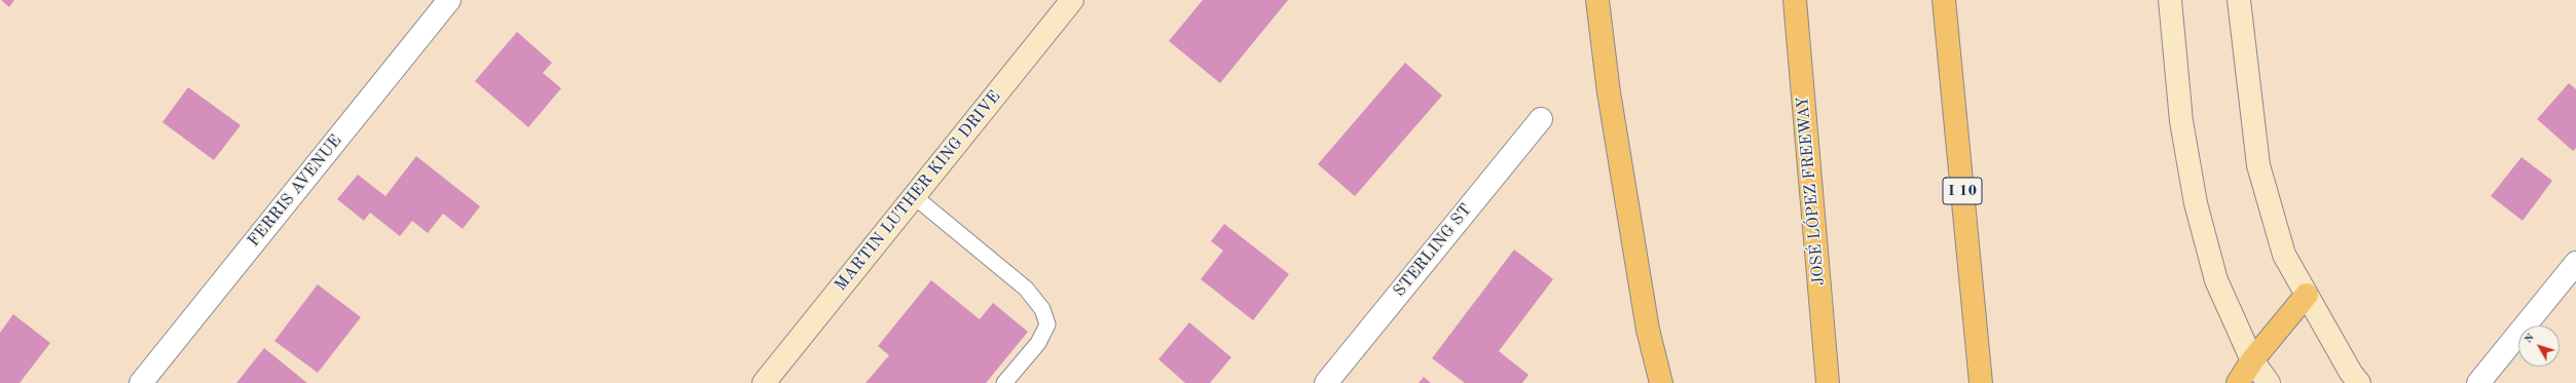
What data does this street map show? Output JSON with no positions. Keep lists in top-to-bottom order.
{
  "streets": {
    "highway": ["JOSÉ LÓPEZ FREEWAY", "I 10"],
    "main road": ["MARTIN LUTHER KING DRIVE"],
    "street": ["FERRIS AVENUE", "STERLING ST"]
  },
  "north": "top left"
}
